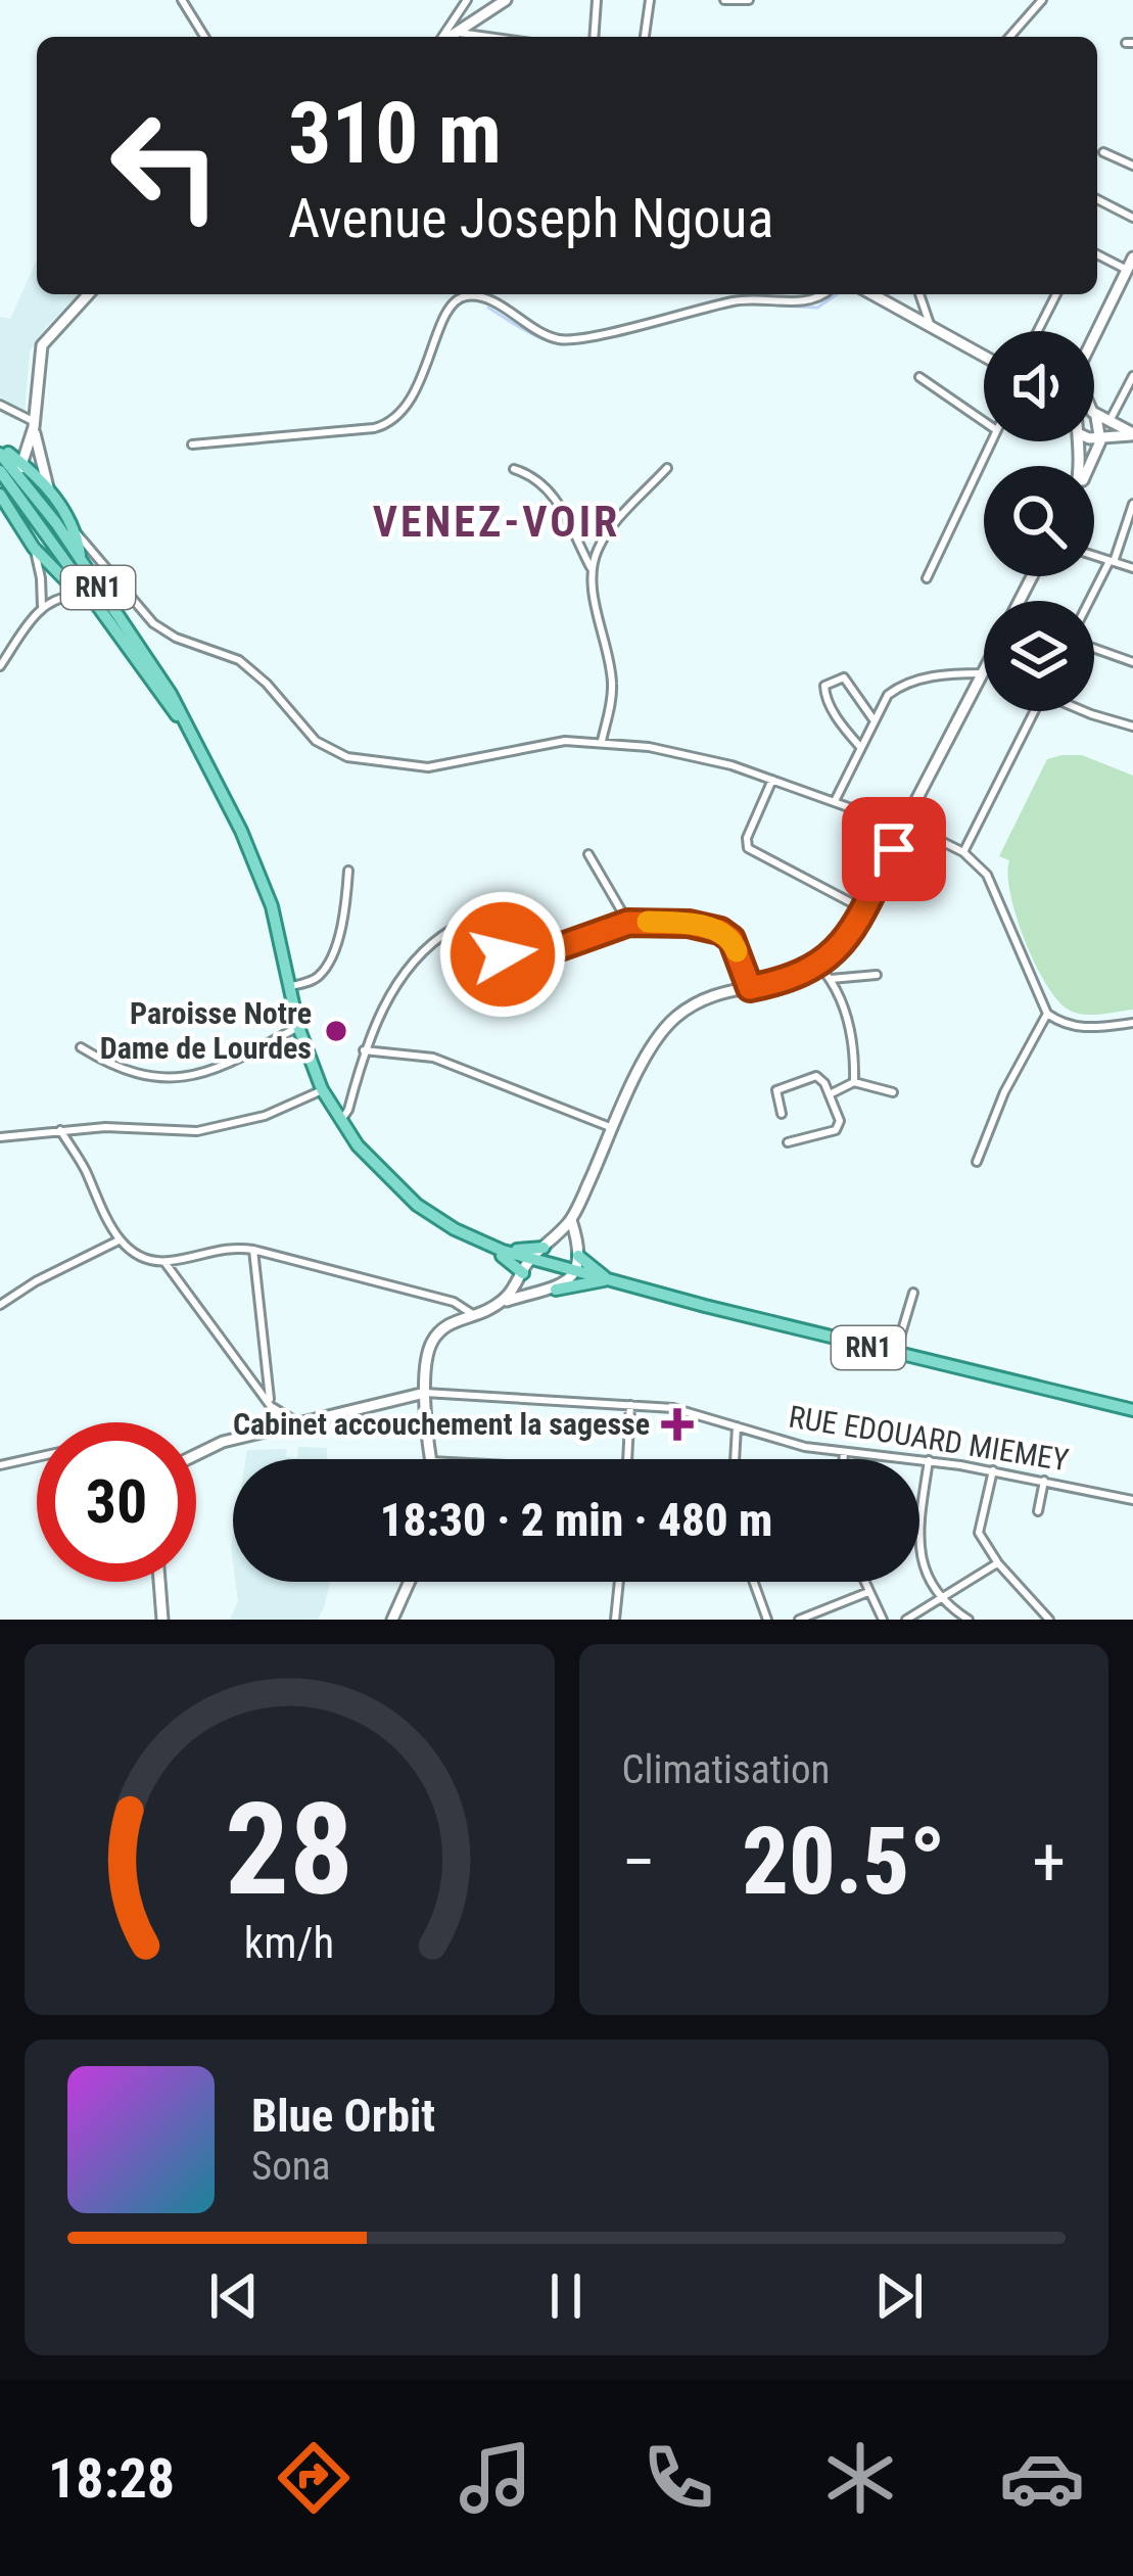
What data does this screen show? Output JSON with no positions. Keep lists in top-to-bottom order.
{
  "streets": {
    "main road": ["RN1"],
    "street": ["RUE EDOUARD MIEMEY"]
  },
  "districts": ["VENEZ-VOIR"],
  "places": {
    "other": ["Paroisse Notre Dame de Lourdes"],
    "health": ["Cabinet accouchement la sagesse"]
  },
  "page": {
    "turn": ["310 m", "Avenue Joseph Ngoua"],
    "limit": "30",
    "trip": "18:30 · 2 min · 480 m",
    "tile": "Climatisation",
    "heat": ["−", "20.5°", "+"],
    "song": ["Blue Orbit", "Sona"],
    "tabs": "18:28",
    "gauge": ["28", "km/h"]
  }
}
